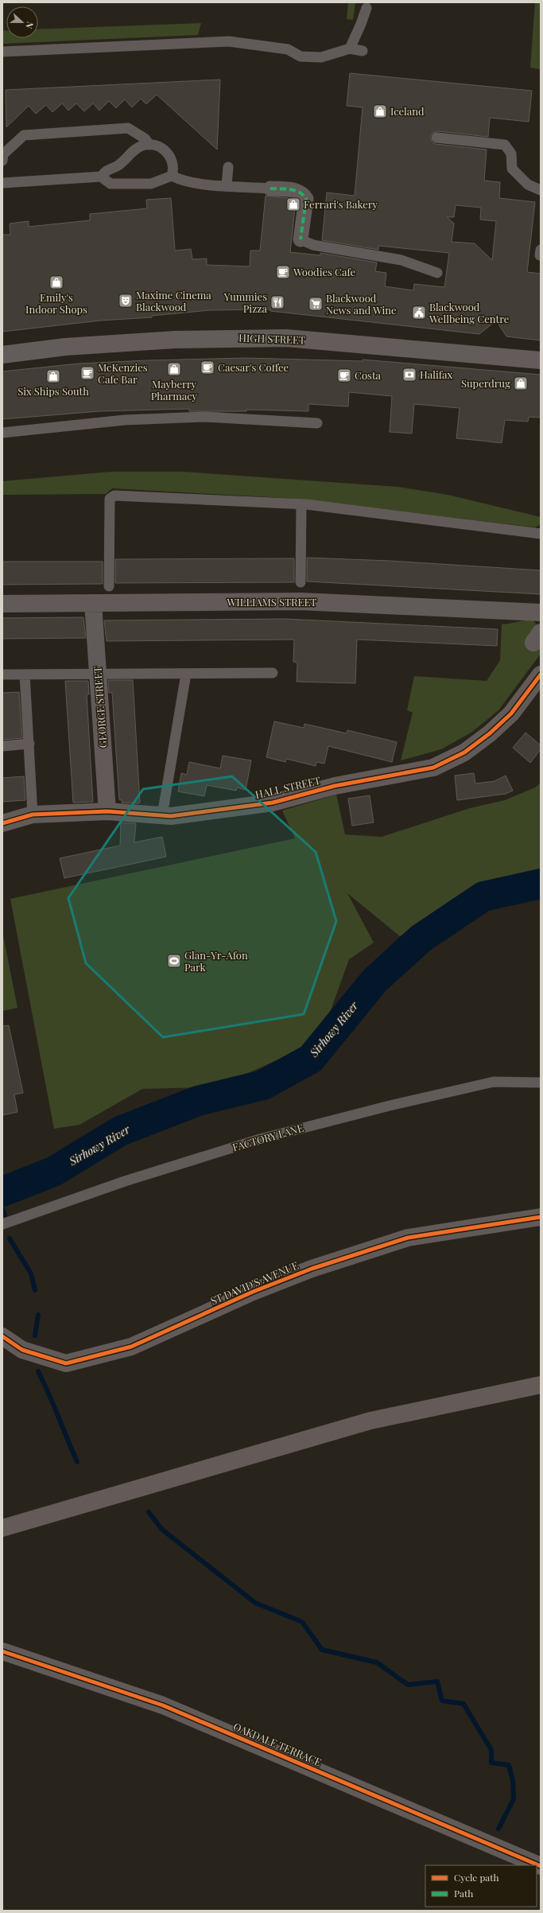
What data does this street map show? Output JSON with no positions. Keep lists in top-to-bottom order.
{
  "streets": {
    "main road": ["HIGH STREET"],
    "street": [
      "WILLIAMS STREET",
      "GEORGE STREET",
      "HALL STREET",
      "ST DAVID'S AVENUE",
      "OAKDALE TERRACE"
    ],
    "lane": ["FACTORY LANE"]
  },
  "crossings": [
    ["WILLIAMS STREET", "GEORGE STREET"],
    ["GEORGE STREET", "HALL STREET"]
  ],
  "water": ["Sirhowy River"],
  "places": {
    "shop": [
      "Iceland",
      "Ferrari's Bakery",
      "Emily's Indoor Shops",
      "Mayberry Pharmacy",
      "Six Ships South",
      "Superdrug"
    ],
    "cafe": [
      "Woodies Cafe",
      "Caesar's Coffee",
      "McKenzies Cafe Bar",
      "Costa"
    ],
    "theatre": ["Maxime Cinema Blackwood"],
    "restaurant": ["Yummies Pizza"],
    "supermarket": ["Blackwood News and Wine"],
    "public building": ["Blackwood Wellbeing Centre"],
    "bank": ["Halifax"],
    "sports": ["Glan-Yr-Afon Park"]
  },
  "legend": ["Cycle path", "Path"],
  "north": "right"
}
